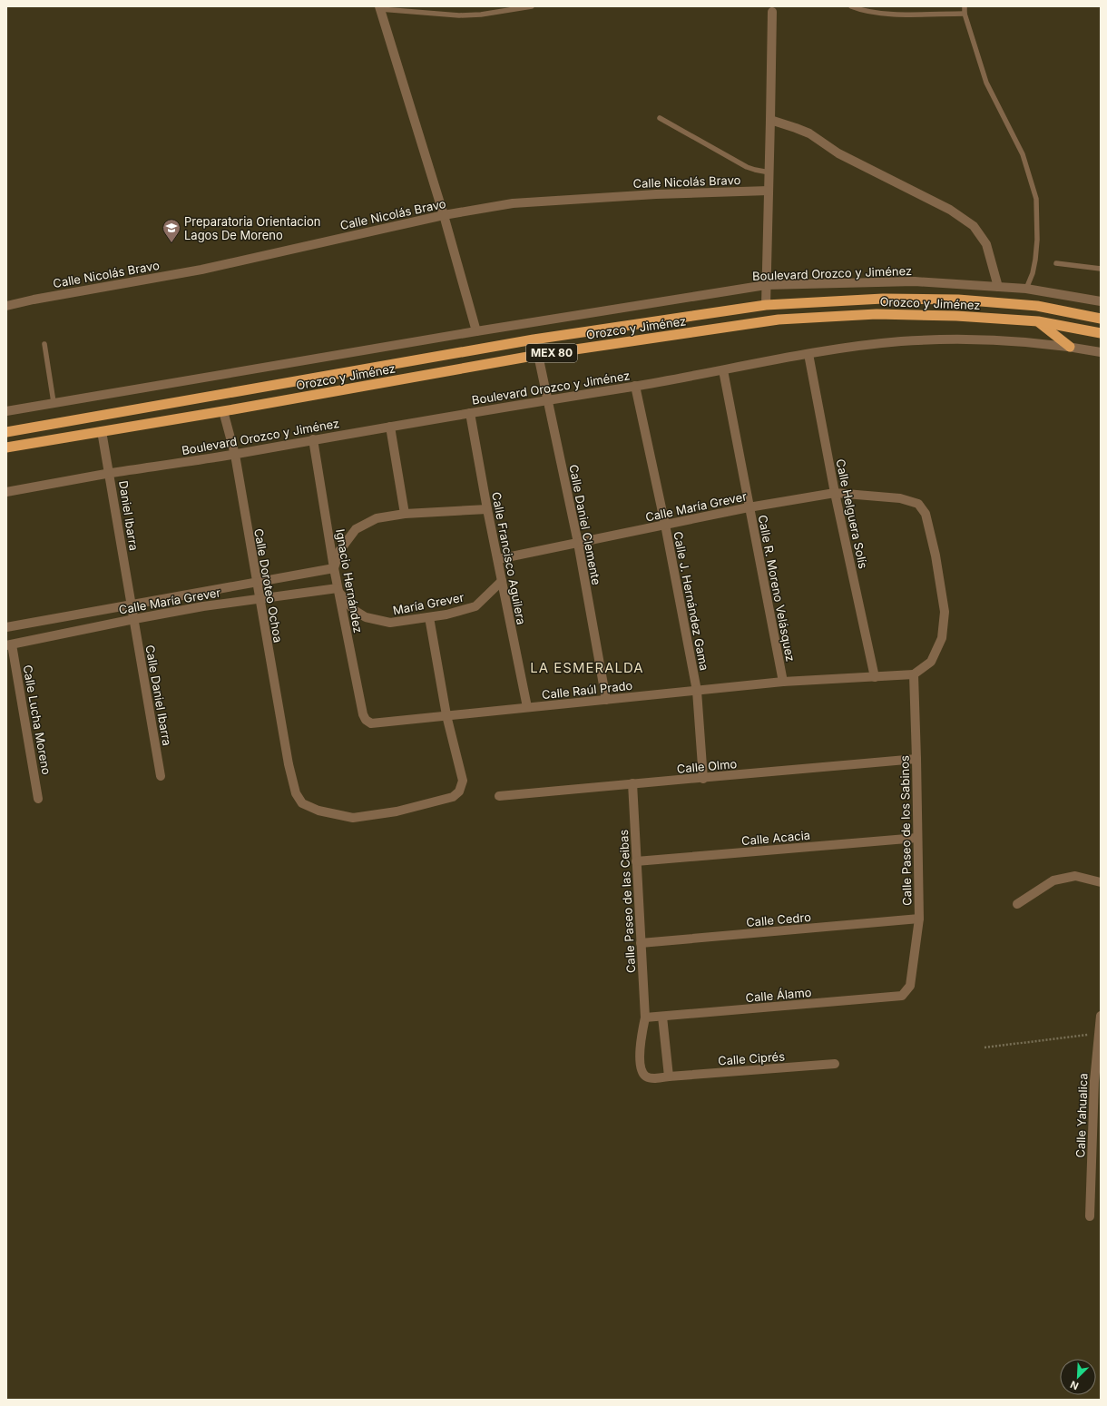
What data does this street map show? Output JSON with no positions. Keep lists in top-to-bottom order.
{
  "streets": {
    "highway": ["Orozco y Jiménez", "MEX 80"],
    "street": [
      "Calle Nicolás Bravo",
      "Boulevard Orozco y Jiménez",
      "Calle María Grever",
      "Calle Helguera Solís",
      "Daniel Ibarra",
      "Calle Daniel Clemente",
      "Calle Francisco Aguilera",
      "Ignacio Hernández",
      "Calle Doroteo Ochoa",
      "Calle R. Moreno Velásquez",
      "Calle J. Hernández Gama",
      "María Grever",
      "Calle Raúl Prado",
      "Calle Daniel Ibarra",
      "Calle Lucha Moreno",
      "Calle Olmo",
      "Calle Paseo de los Sabinos",
      "Calle Acacia",
      "Calle Paseo de las Ceibas",
      "Calle Cedro",
      "Calle Álamo",
      "Calle Ciprés",
      "Calle Yahualica"
    ]
  },
  "crossings": [
    ["Boulevard Orozco y Jiménez", "Calle Helguera Solís"],
    ["Boulevard Orozco y Jiménez", "Daniel Ibarra"],
    ["Boulevard Orozco y Jiménez", "Calle Daniel Clemente"],
    ["Boulevard Orozco y Jiménez", "Calle Francisco Aguilera"],
    ["Boulevard Orozco y Jiménez", "Ignacio Hernández"],
    ["Boulevard Orozco y Jiménez", "Calle Doroteo Ochoa"],
    ["Boulevard Orozco y Jiménez", "Calle R. Moreno Velásquez"],
    ["Boulevard Orozco y Jiménez", "Calle J. Hernández Gama"],
    ["Orozco y Jiménez", "Daniel Ibarra"],
    ["Orozco y Jiménez", "Calle Daniel Clemente"],
    ["Orozco y Jiménez", "Calle Doroteo Ochoa"],
    ["Calle María Grever", "Calle Helguera Solís"],
    ["Calle María Grever", "Daniel Ibarra"],
    ["Calle María Grever", "Calle Daniel Clemente"],
    ["Calle María Grever", "Calle Francisco Aguilera"],
    ["Calle María Grever", "Ignacio Hernández"],
    ["Calle María Grever", "Calle Doroteo Ochoa"],
    ["Calle María Grever", "Calle R. Moreno Velásquez"],
    ["Calle María Grever", "Calle J. Hernández Gama"],
    ["Calle María Grever", "María Grever"],
    ["Calle María Grever", "Calle Raúl Prado"],
    ["Calle María Grever", "Calle Daniel Ibarra"],
    ["Calle María Grever", "Calle Lucha Moreno"],
    ["Calle María Grever", "Calle Paseo de los Sabinos"],
    ["Calle Helguera Solís", "Calle Raúl Prado"],
    ["Daniel Ibarra", "Calle Daniel Ibarra"],
    ["Calle Daniel Clemente", "Calle Raúl Prado"],
    ["Calle Francisco Aguilera", "María Grever"],
    ["Calle Francisco Aguilera", "Calle Raúl Prado"],
    ["Ignacio Hernández", "María Grever"],
    ["Ignacio Hernández", "Calle Raúl Prado"],
    ["Calle Doroteo Ochoa", "María Grever"],
    ["Calle Doroteo Ochoa", "Calle Raúl Prado"],
    ["Calle R. Moreno Velásquez", "Calle Raúl Prado"],
    ["Calle J. Hernández Gama", "Calle Raúl Prado"],
    ["Calle J. Hernández Gama", "Calle Olmo"],
    ["Calle Raúl Prado", "Calle Paseo de los Sabinos"],
    ["Calle Olmo", "Calle Paseo de los Sabinos"],
    ["Calle Olmo", "Calle Paseo de las Ceibas"],
    ["Calle Paseo de los Sabinos", "Calle Acacia"],
    ["Calle Paseo de los Sabinos", "Calle Cedro"],
    ["Calle Paseo de los Sabinos", "Calle Álamo"],
    ["Calle Acacia", "Calle Paseo de las Ceibas"],
    ["Calle Paseo de las Ceibas", "Calle Cedro"],
    ["Calle Paseo de las Ceibas", "Calle Álamo"],
    ["Calle Paseo de las Ceibas", "Calle Ciprés"],
    ["Calle Álamo", "Calle Ciprés"]
  ],
  "districts": ["LA ESMERALDA"],
  "places": {
    "school or university": ["Preparatoria Orientacion Lagos De Moreno"]
  },
  "north": "bottom left"
}
